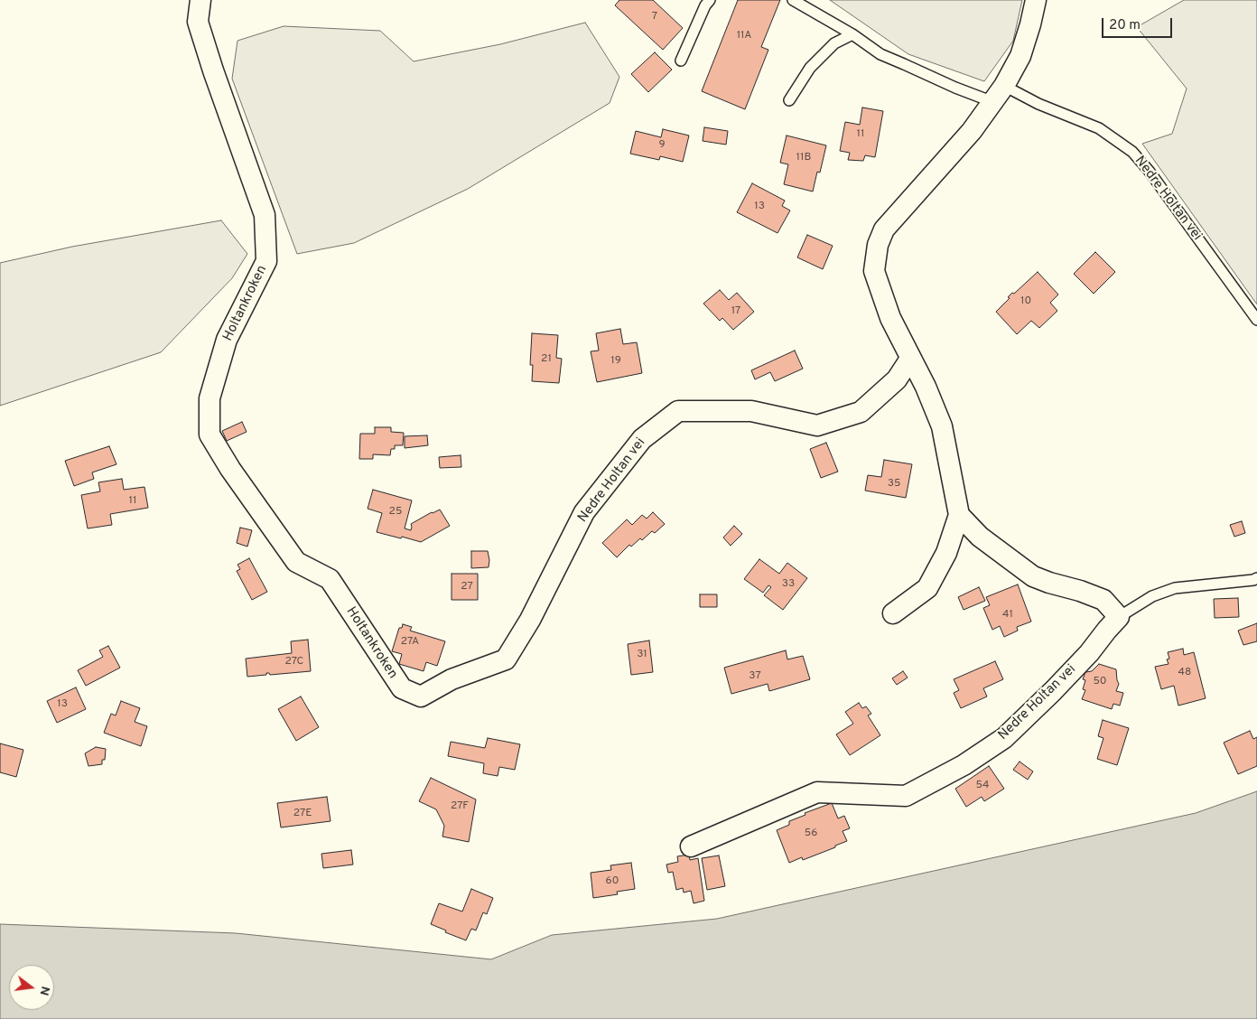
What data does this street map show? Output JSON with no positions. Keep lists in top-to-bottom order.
{
  "streets": {
    "street": ["Nedre Holtan vei", "Holtankroken"]
  },
  "crossings": [
    ["Nedre Holtan vei", "Holtankroken"]
  ],
  "house_numbers": [
    "7",
    "11A",
    "11",
    "9",
    "11B",
    "13",
    "10",
    "17",
    "21",
    "19",
    "35",
    "11",
    "25",
    "33",
    "27",
    "41",
    "27A",
    "31",
    "27C",
    "48",
    "37",
    "50",
    "13",
    "54",
    "27F",
    "27E",
    "56",
    "60"
  ],
  "scale_bar": "20 m",
  "north": "right"
}
